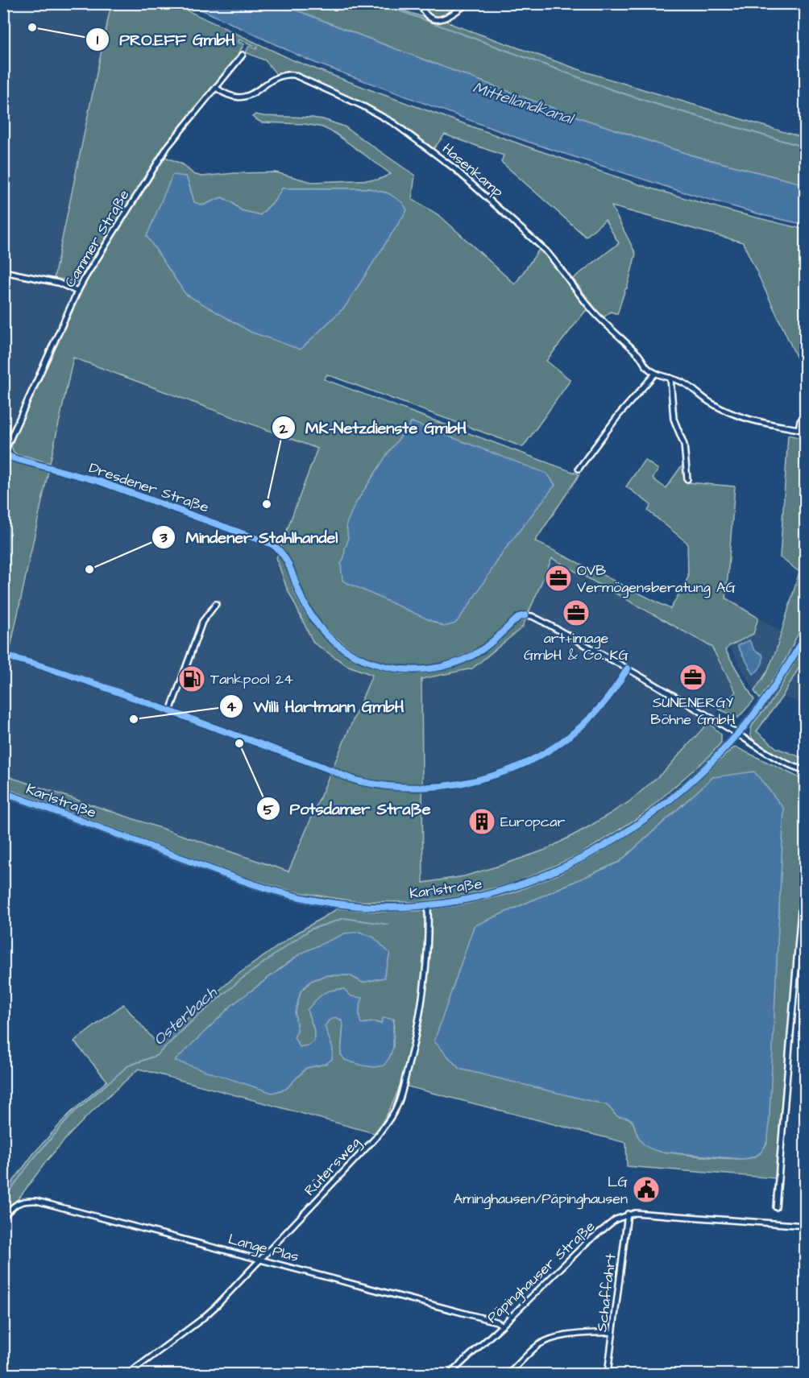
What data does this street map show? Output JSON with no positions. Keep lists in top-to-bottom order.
{
  "streets": {
    "street": [
      "Hasenkamp",
      "Cammer Straße",
      "Dresdener Straße",
      "Karlstraße",
      "Rütersweg",
      "Lange Plas",
      "Päpinghauser Straße",
      "Schaffahrt"
    ]
  },
  "crossings": [
    ["Hasenkamp", "Cammer Straße"],
    ["Cammer Straße", "Dresdener Straße"],
    ["Karlstraße", "Rütersweg"],
    ["Rütersweg", "Lange Plas"],
    ["Lange Plas", "Päpinghauser Straße"],
    ["Päpinghauser Straße", "Schaffahrt"]
  ],
  "water": ["Mittellandkanal", "Osterbach"],
  "places": {
    "other": [
      "PRO.EFF GmbH",
      "MK-Netzdienste GmbH",
      "Mindener Stahlhandel",
      "Willi Hartmann GmbH",
      "Potsdamer Straße"
    ],
    "office": ["OVB Vermögensberatung AG", "art+image GmbH & Co. KG", "SUNENERGY Böhne GmbH"],
    "fuel station": ["Tankpool 24"],
    "building": ["Europcar"],
    "public building": ["LG Aminghausen/Päpinghausen"]
  }
}
